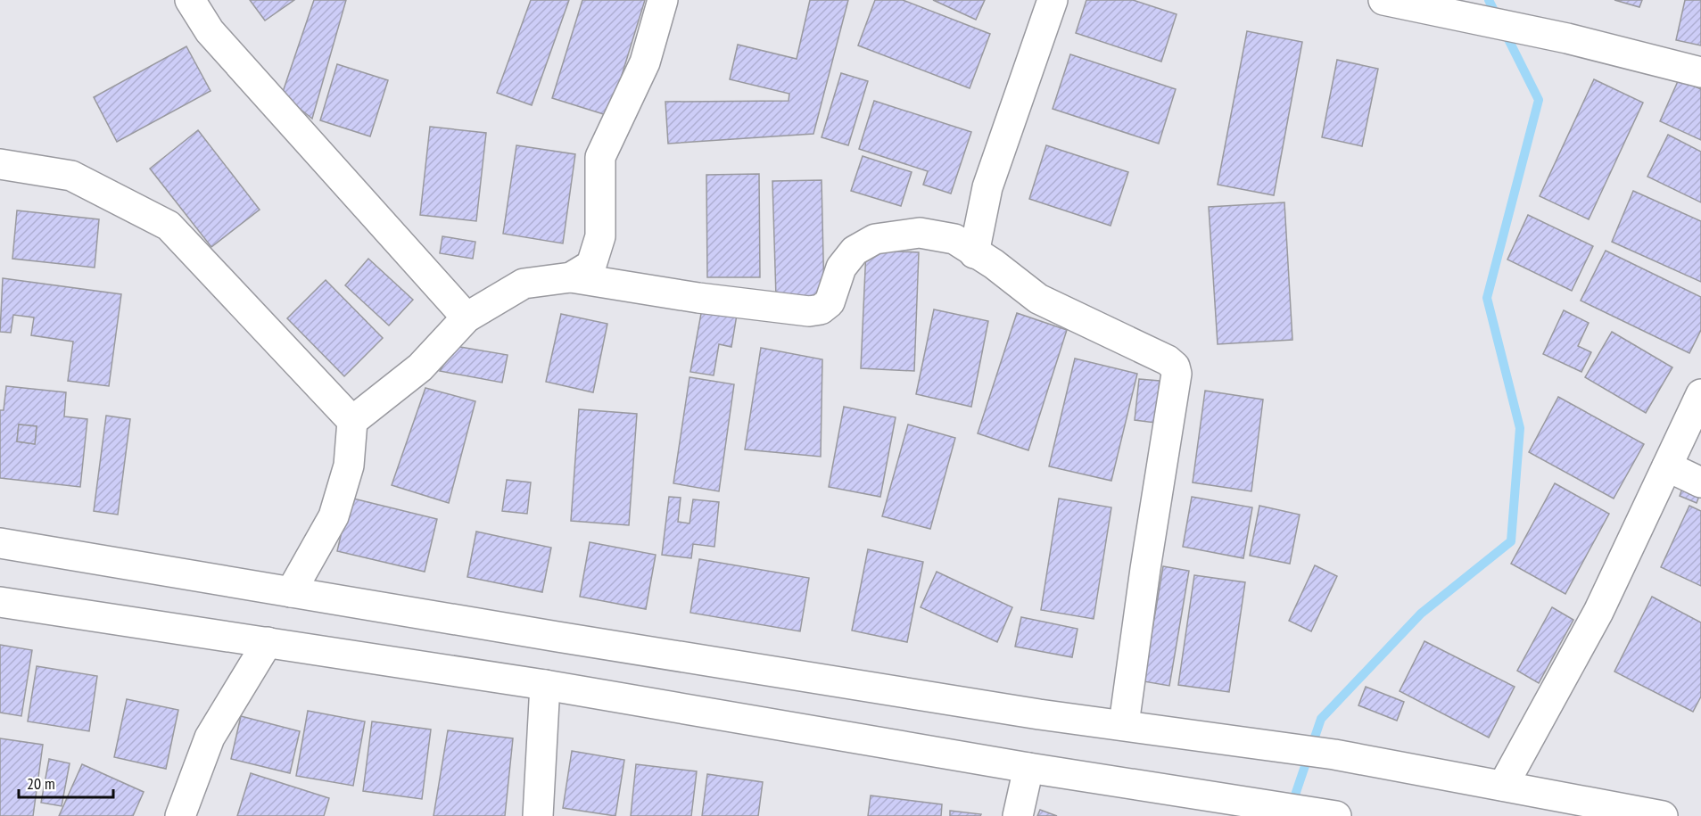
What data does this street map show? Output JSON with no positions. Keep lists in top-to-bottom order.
{
  "scale_bar": "20 m"
}
